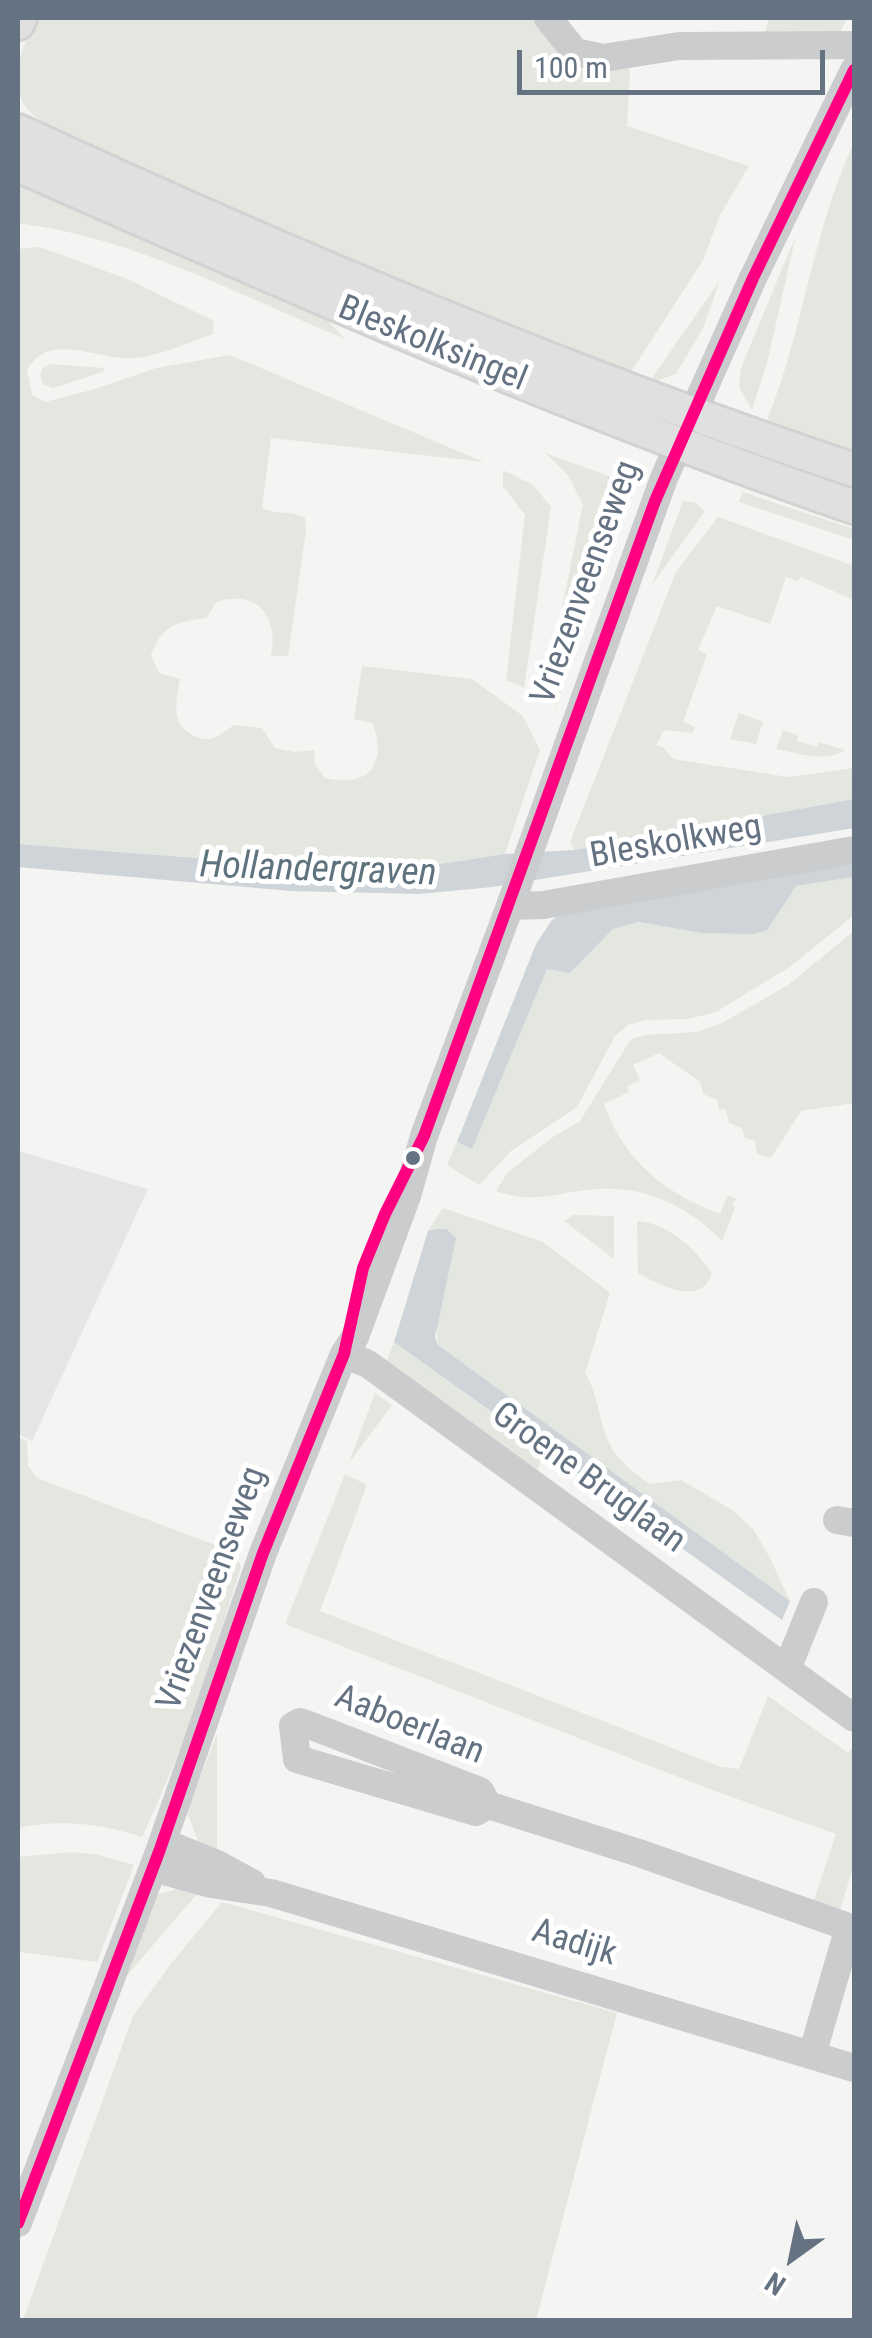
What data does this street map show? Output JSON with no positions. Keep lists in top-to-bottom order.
{
  "streets": {
    "main road": ["Bleskolksingel"],
    "street": [
      "Vriezenveenseweg",
      "Bleskolkweg",
      "Groene Bruglaan",
      "Aaboerlaan",
      "Aadijk"
    ]
  },
  "crossings": [
    ["Bleskolksingel", "Vriezenveenseweg"],
    ["Vriezenveenseweg", "Bleskolkweg"],
    ["Vriezenveenseweg", "Groene Bruglaan"],
    ["Vriezenveenseweg", "Aadijk"],
    ["Aaboerlaan", "Aadijk"]
  ],
  "water": ["Hollandergraven"],
  "scale_bar": "100 m",
  "north": "bottom left"
}
